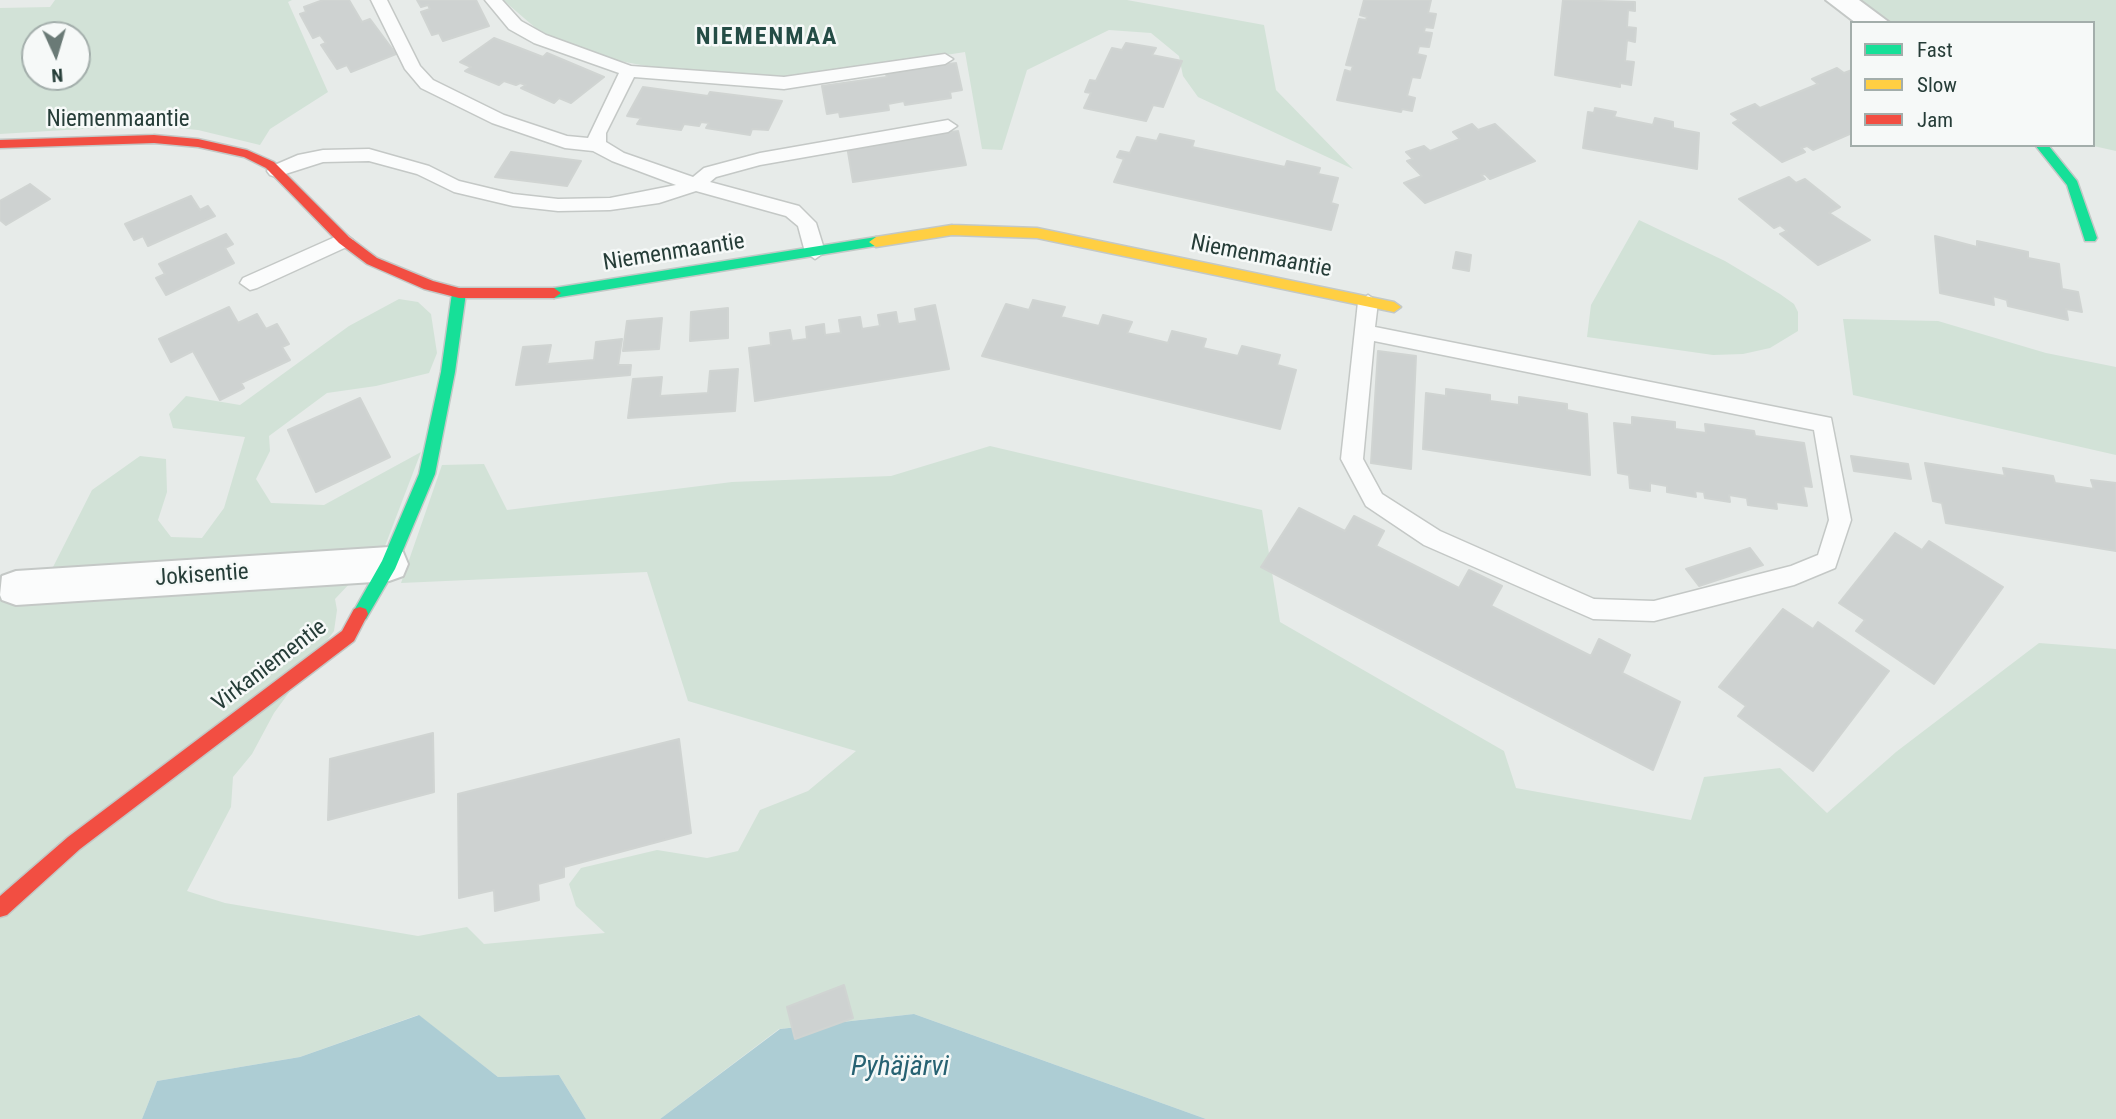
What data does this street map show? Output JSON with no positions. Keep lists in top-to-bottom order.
{
  "streets": {
    "street": ["Niemenmaantie", "Jokisentie", "Virkaniementie"]
  },
  "crossings": [
    ["Niemenmaantie", "Virkaniementie"],
    ["Jokisentie", "Virkaniementie"]
  ],
  "districts": ["NIEMENMAA"],
  "water": ["Pyhäjärvi"],
  "legend": ["Fast", "Slow", "Jam"],
  "north": "bottom"
}
